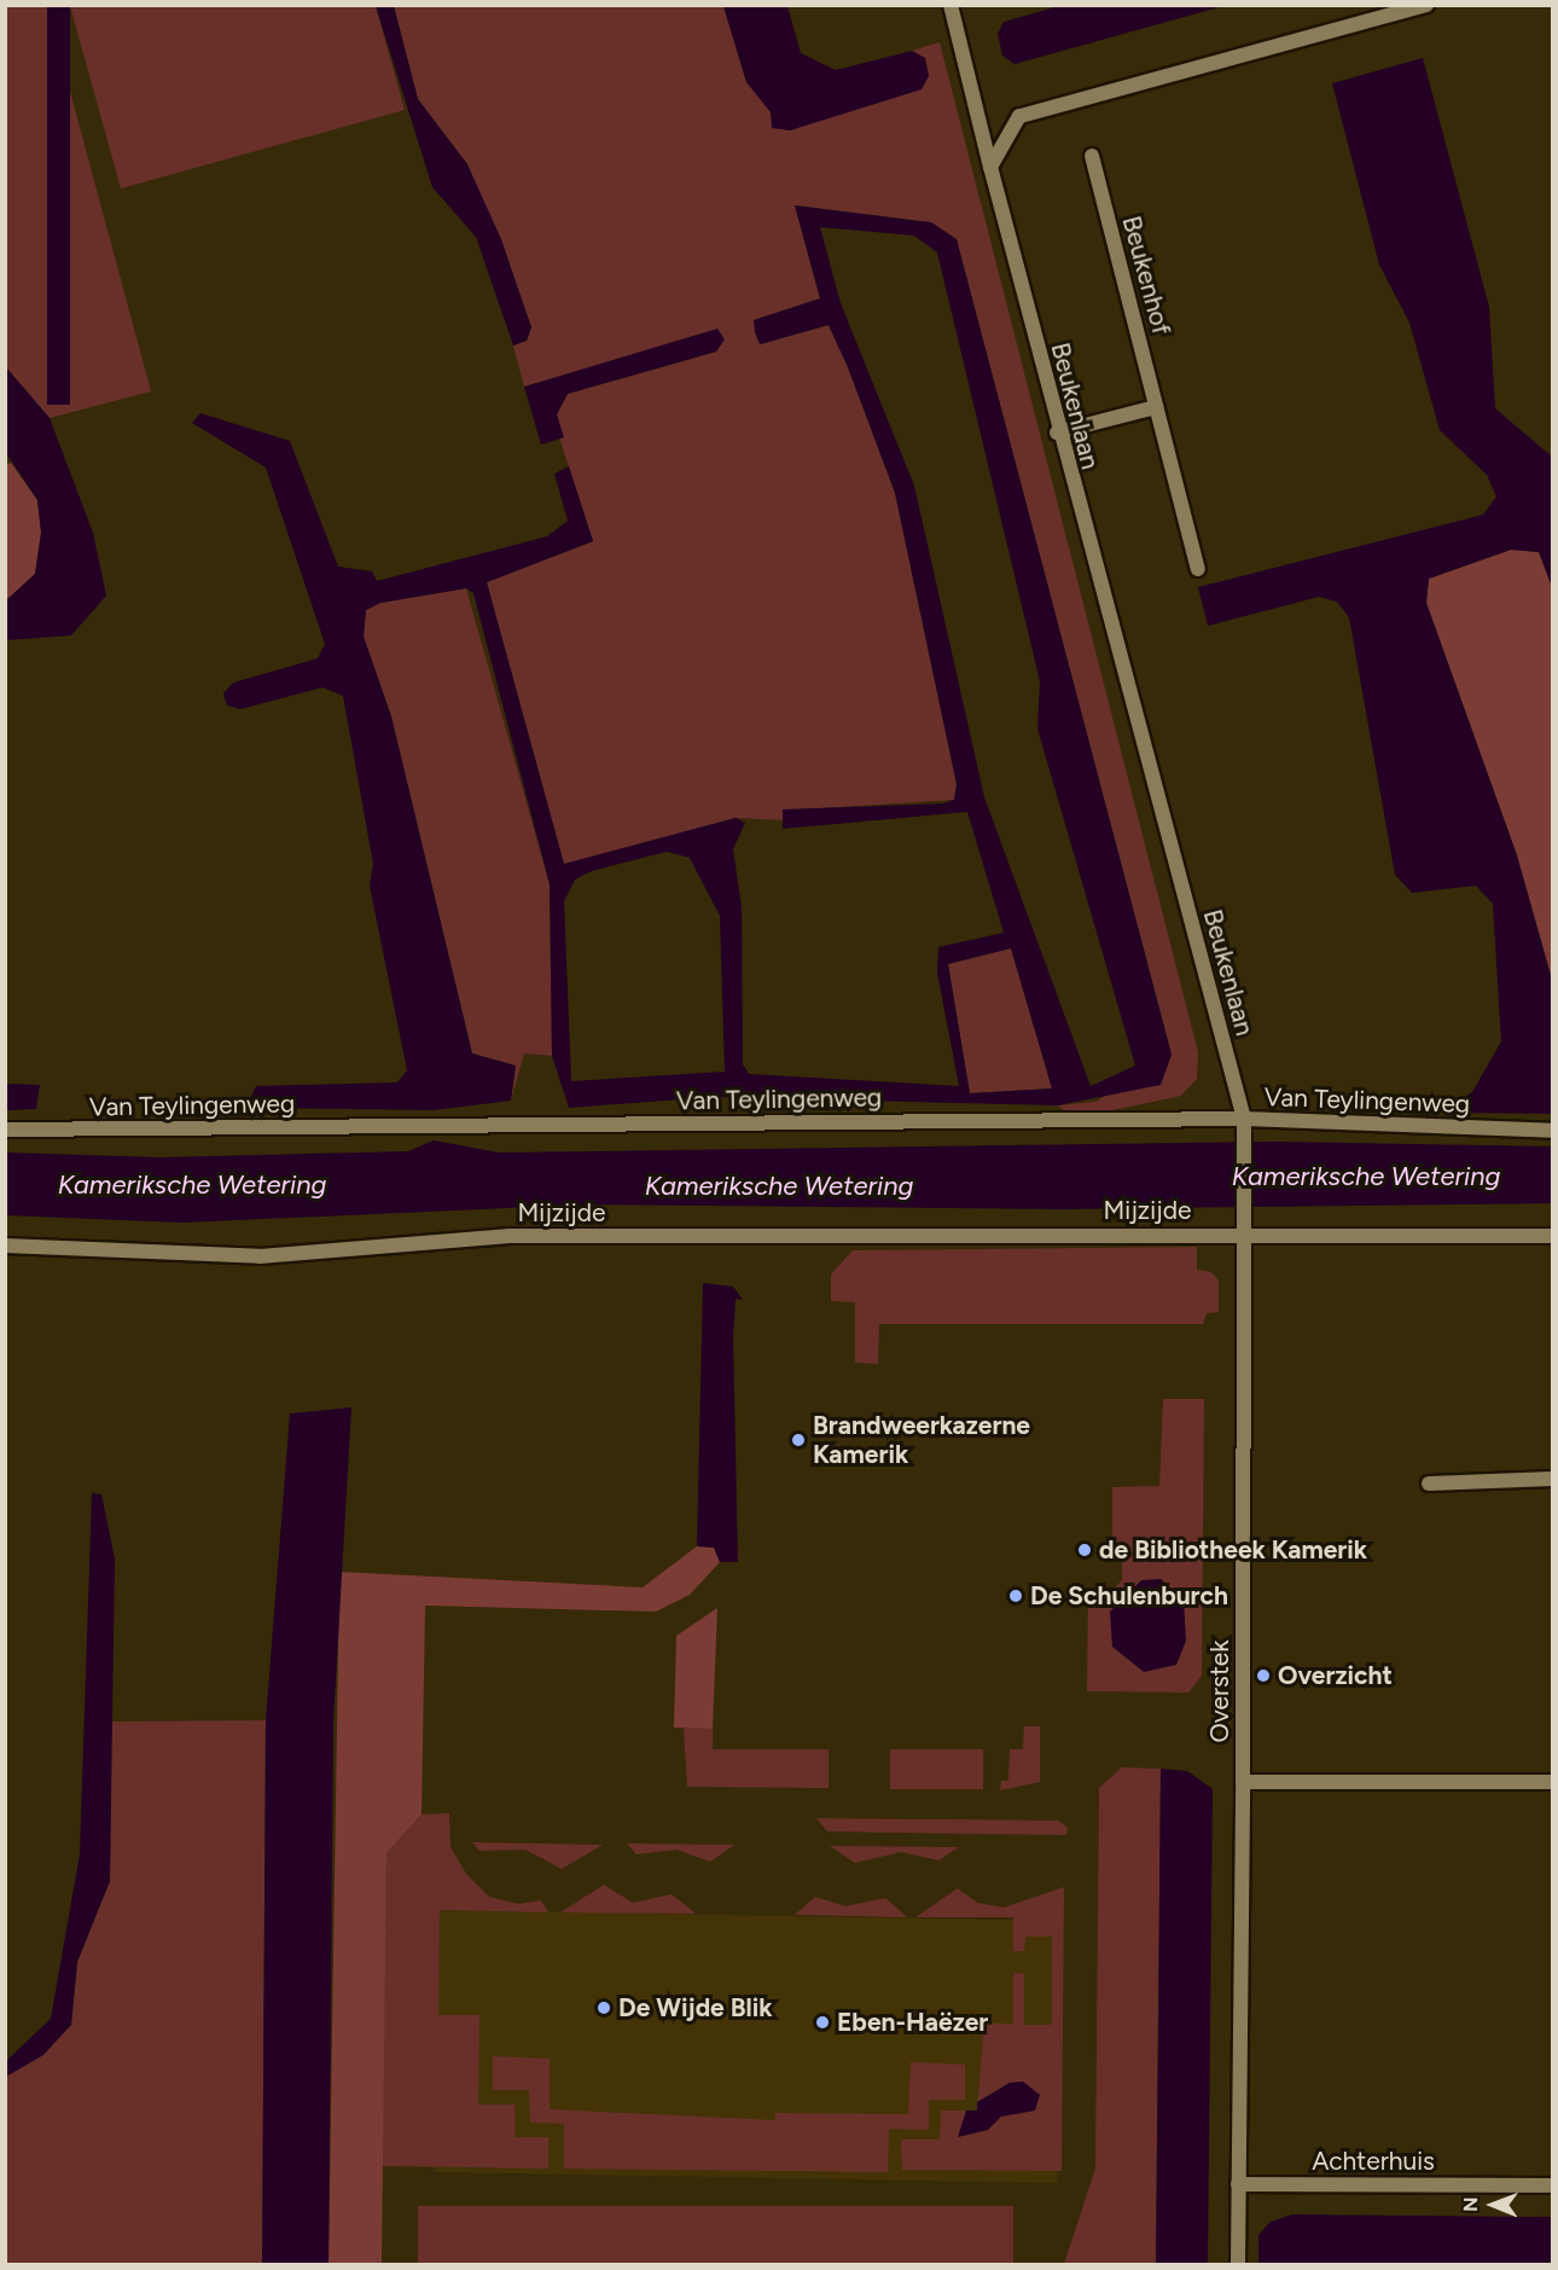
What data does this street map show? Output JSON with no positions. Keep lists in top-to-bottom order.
{
  "streets": {
    "street": [
      "Beukenhof",
      "Beukenlaan",
      "Van Teylingenweg",
      "Mijzijde",
      "Overstek",
      "Achterhuis"
    ]
  },
  "crossings": [
    ["Beukenlaan", "Van Teylingenweg"],
    ["Beukenlaan", "Overstek"],
    ["Van Teylingenweg", "Overstek"],
    ["Mijzijde", "Overstek"],
    ["Overstek", "Achterhuis"]
  ],
  "water": ["Kameriksche Wetering"],
  "places": [
    "Brandweerkazerne Kamerik",
    "de Bibliotheek Kamerik",
    "De Schulenburch",
    "Overzicht",
    "De Wijde Blik",
    "Eben-Haëzer"
  ],
  "north": "left"
}
